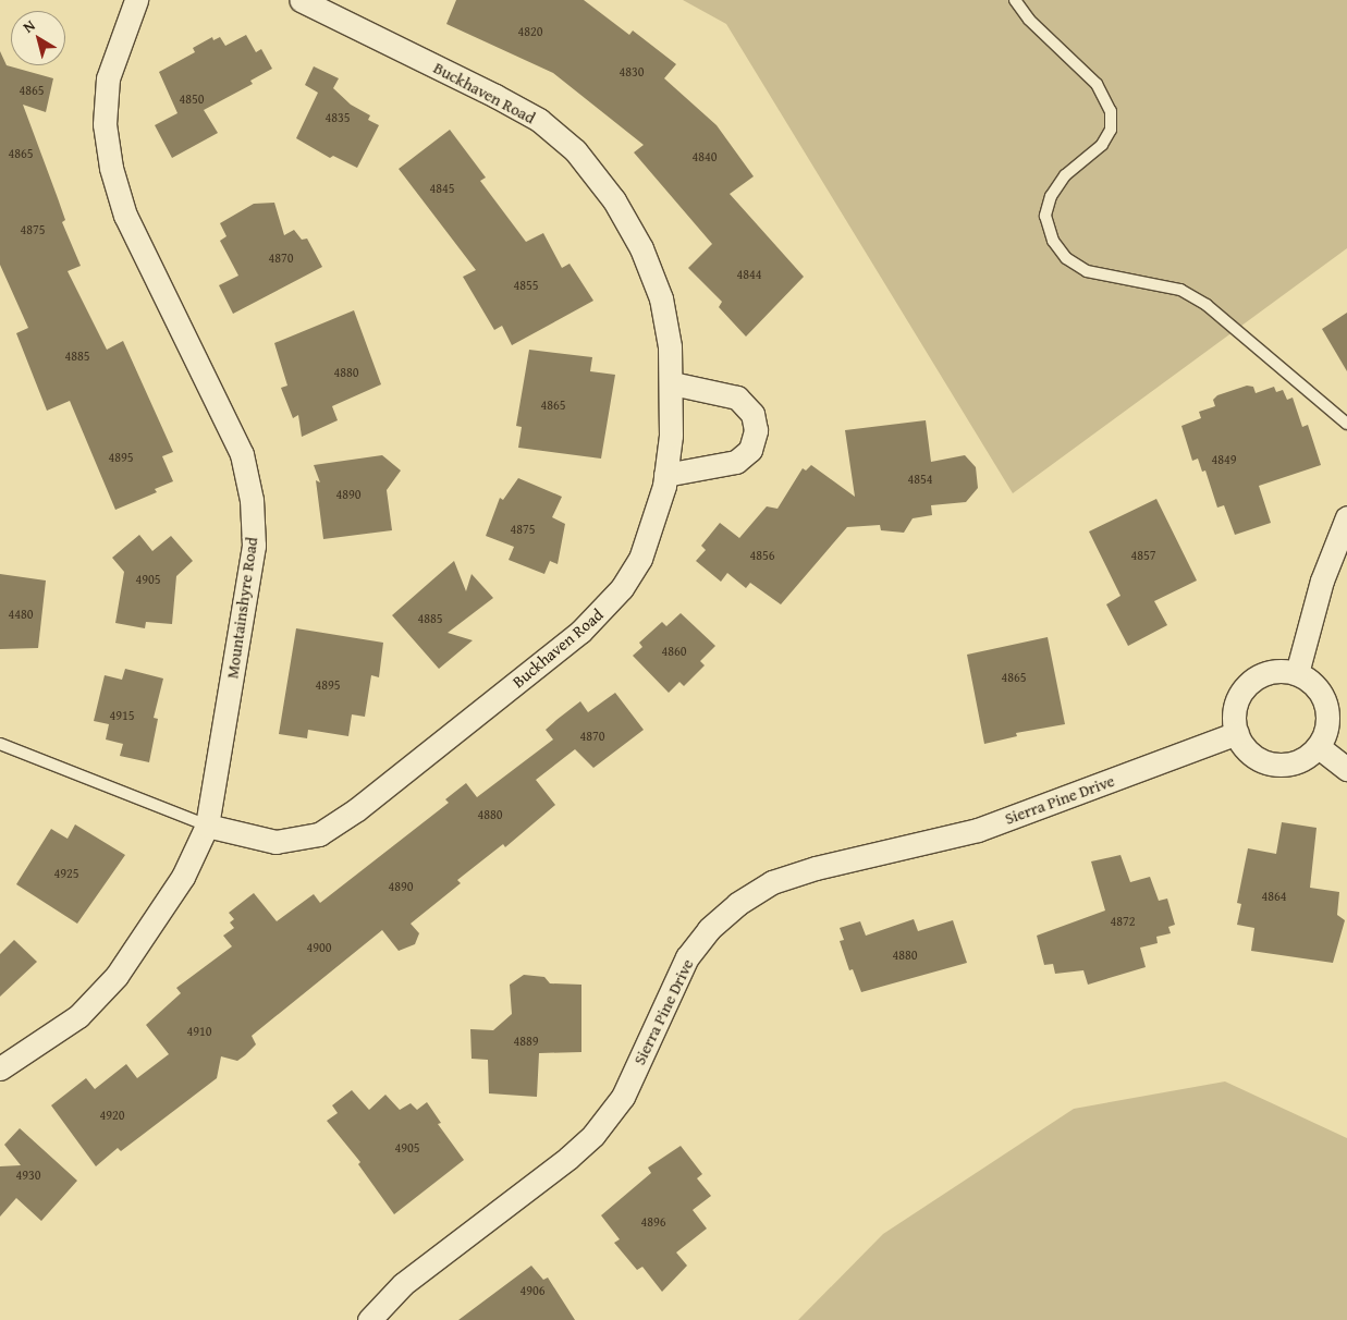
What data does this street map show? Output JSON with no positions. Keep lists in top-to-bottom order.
{
  "streets": {
    "street": ["Buckhaven Road", "Mountainshyre Road", "Sierra Pine Drive"]
  },
  "crossings": [
    ["Buckhaven Road", "Mountainshyre Road"]
  ],
  "house_numbers": [
    "4820",
    "4830",
    "4865",
    "4850",
    "4835",
    "4865",
    "4840",
    "4845",
    "4875",
    "4870",
    "4844",
    "4855",
    "4885",
    "4880",
    "4865",
    "4895",
    "4849",
    "4854",
    "4890",
    "4875",
    "4856",
    "4857",
    "4905",
    "4480",
    "4885",
    "4860",
    "4865",
    "4895",
    "4915",
    "4870",
    "4880",
    "4925",
    "4890",
    "4864",
    "4872",
    "4900",
    "4880",
    "4910",
    "4889",
    "4920",
    "4905",
    "4930",
    "4896",
    "4906"
  ],
  "north": "top left"
}
